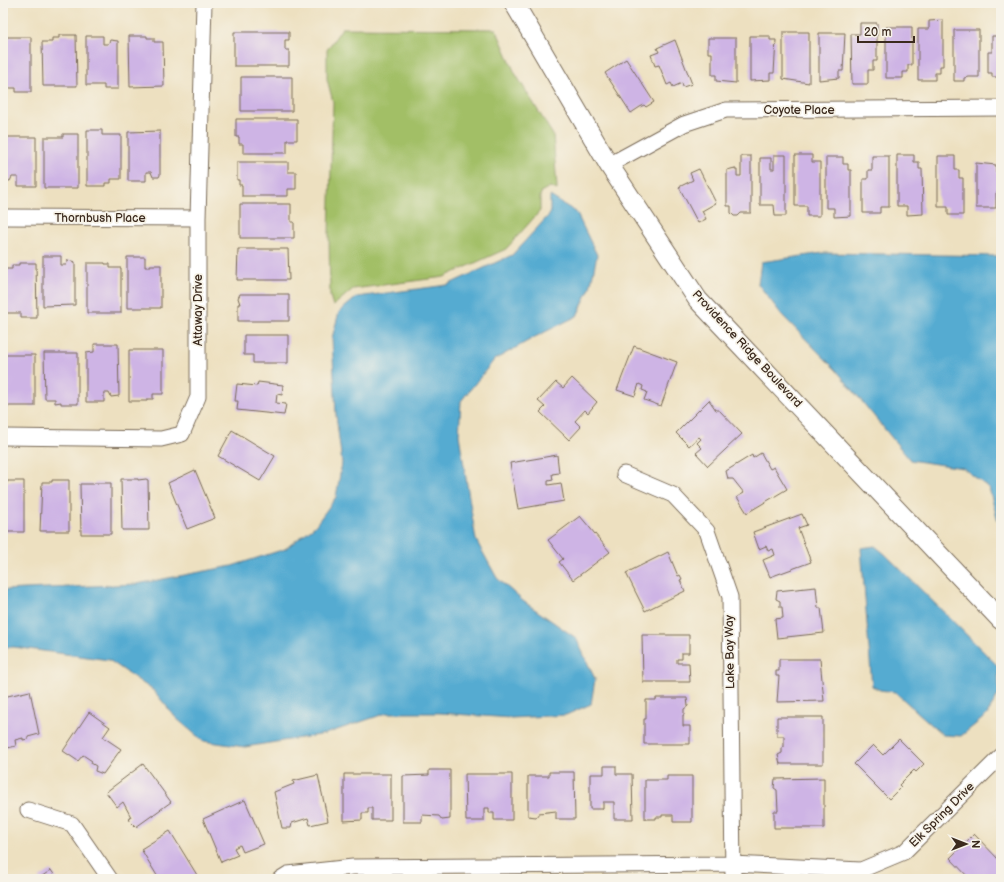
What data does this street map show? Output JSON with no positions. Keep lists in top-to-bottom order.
{
  "streets": {
    "street": [
      "Coyote Place",
      "Thornbush Place",
      "Attaway Drive",
      "Providence Ridge Boulevard",
      "Lake Bay Way",
      "Elk Spring Drive"
    ]
  },
  "crossings": [
    ["Coyote Place", "Providence Ridge Boulevard"],
    ["Thornbush Place", "Attaway Drive"],
    ["Lake Bay Way", "Elk Spring Drive"]
  ],
  "scale_bar": "20 m",
  "north": "right"
}
